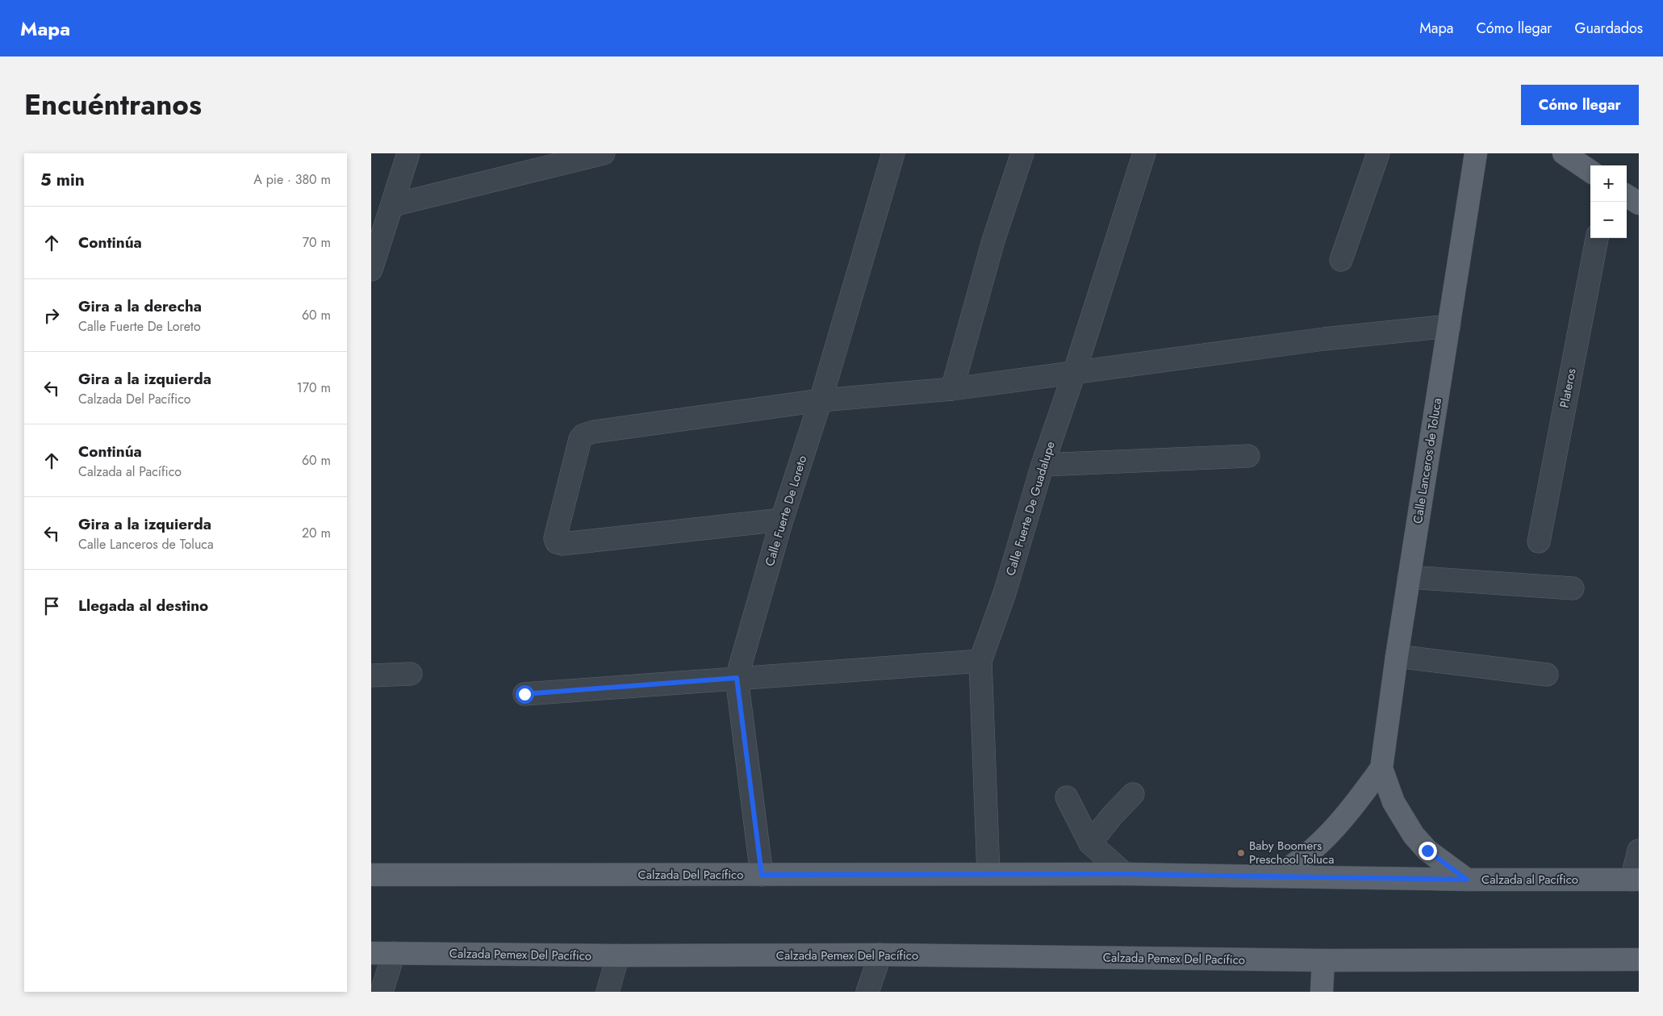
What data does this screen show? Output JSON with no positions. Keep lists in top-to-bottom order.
{
  "streets": {
    "main road": [
      "Calle Lanceros de Toluca",
      "Calzada Del Pacífico",
      "Calzada al Pacífico",
      "Calzada Pemex Del Pacífico"
    ],
    "street": ["Plateros", "Calle Fuerte De Guadalupe", "Calle Fuerte De Loreto"]
  },
  "crossings": [
    ["Calle Lanceros de Toluca", "Calzada Del Pacífico"],
    ["Calle Lanceros de Toluca", "Calzada al Pacífico"],
    ["Calle Fuerte De Guadalupe", "Calzada Del Pacífico"],
    ["Calle Fuerte De Loreto", "Calzada Del Pacífico"],
    ["Calzada Del Pacífico", "Calzada al Pacífico"]
  ],
  "places": ["Baby Boomers Preschool Toluca"],
  "page": {
    "header": "Mapa",
    "nav": ["Mapa", "Cómo llegar", "Guardados"],
    "title": "Encuéntranos",
    "buttons": "Cómo llegar",
    "heading": ["5 min", "A pie · 380 m"],
    "map_buttons": ["+", "−"],
    "list": [
      ["Continúa", "70 m"],
      ["Gira a la derecha", "Calle Fuerte De Loreto", "60 m"],
      ["Gira a la izquierda", "Calzada Del Pacífico", "170 m"],
      ["Continúa", "Calzada al Pacífico", "60 m"],
      ["Gira a la izquierda", "Calle Lanceros de Toluca", "20 m"],
      "Llegada al destino"
    ]
  }
}
